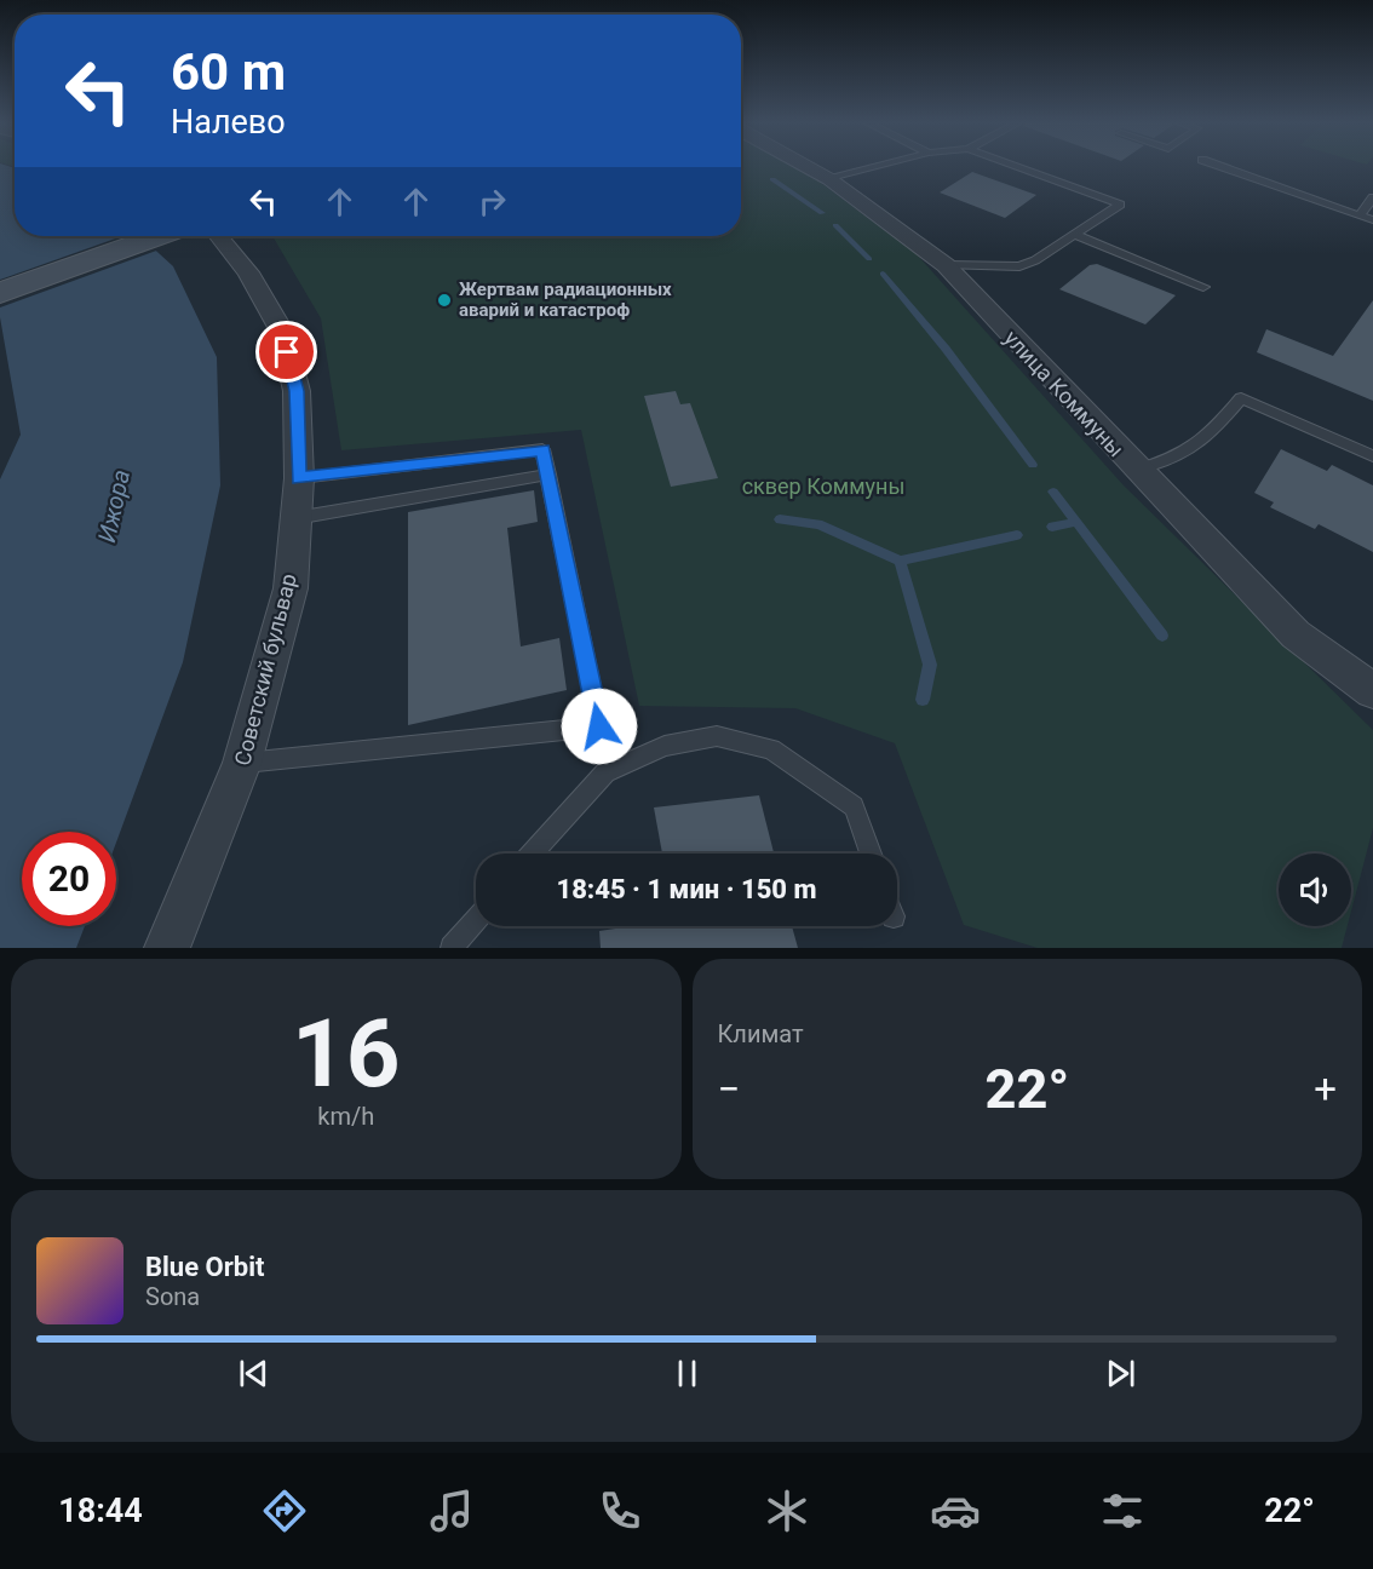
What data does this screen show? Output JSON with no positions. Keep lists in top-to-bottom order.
{
  "streets": {
    "street": ["улица Коммуны", "Советский бульвар"]
  },
  "water": ["Ижора"],
  "parks": ["сквер Коммуны"],
  "places": ["Жертвам радиационных аварий и катастроф"],
  "page": {
    "turn": ["60 m", "Налево"],
    "limit": "20",
    "trip": "18:45 · 1 мин · 150 m",
    "tile": [
      ["16", "km/h"],
      "Климат"
    ],
    "heat": ["−", "22°", "+"],
    "song": ["Blue Orbit", "Sona"],
    "tabs": ["18:44", "22°"]
  }
}
